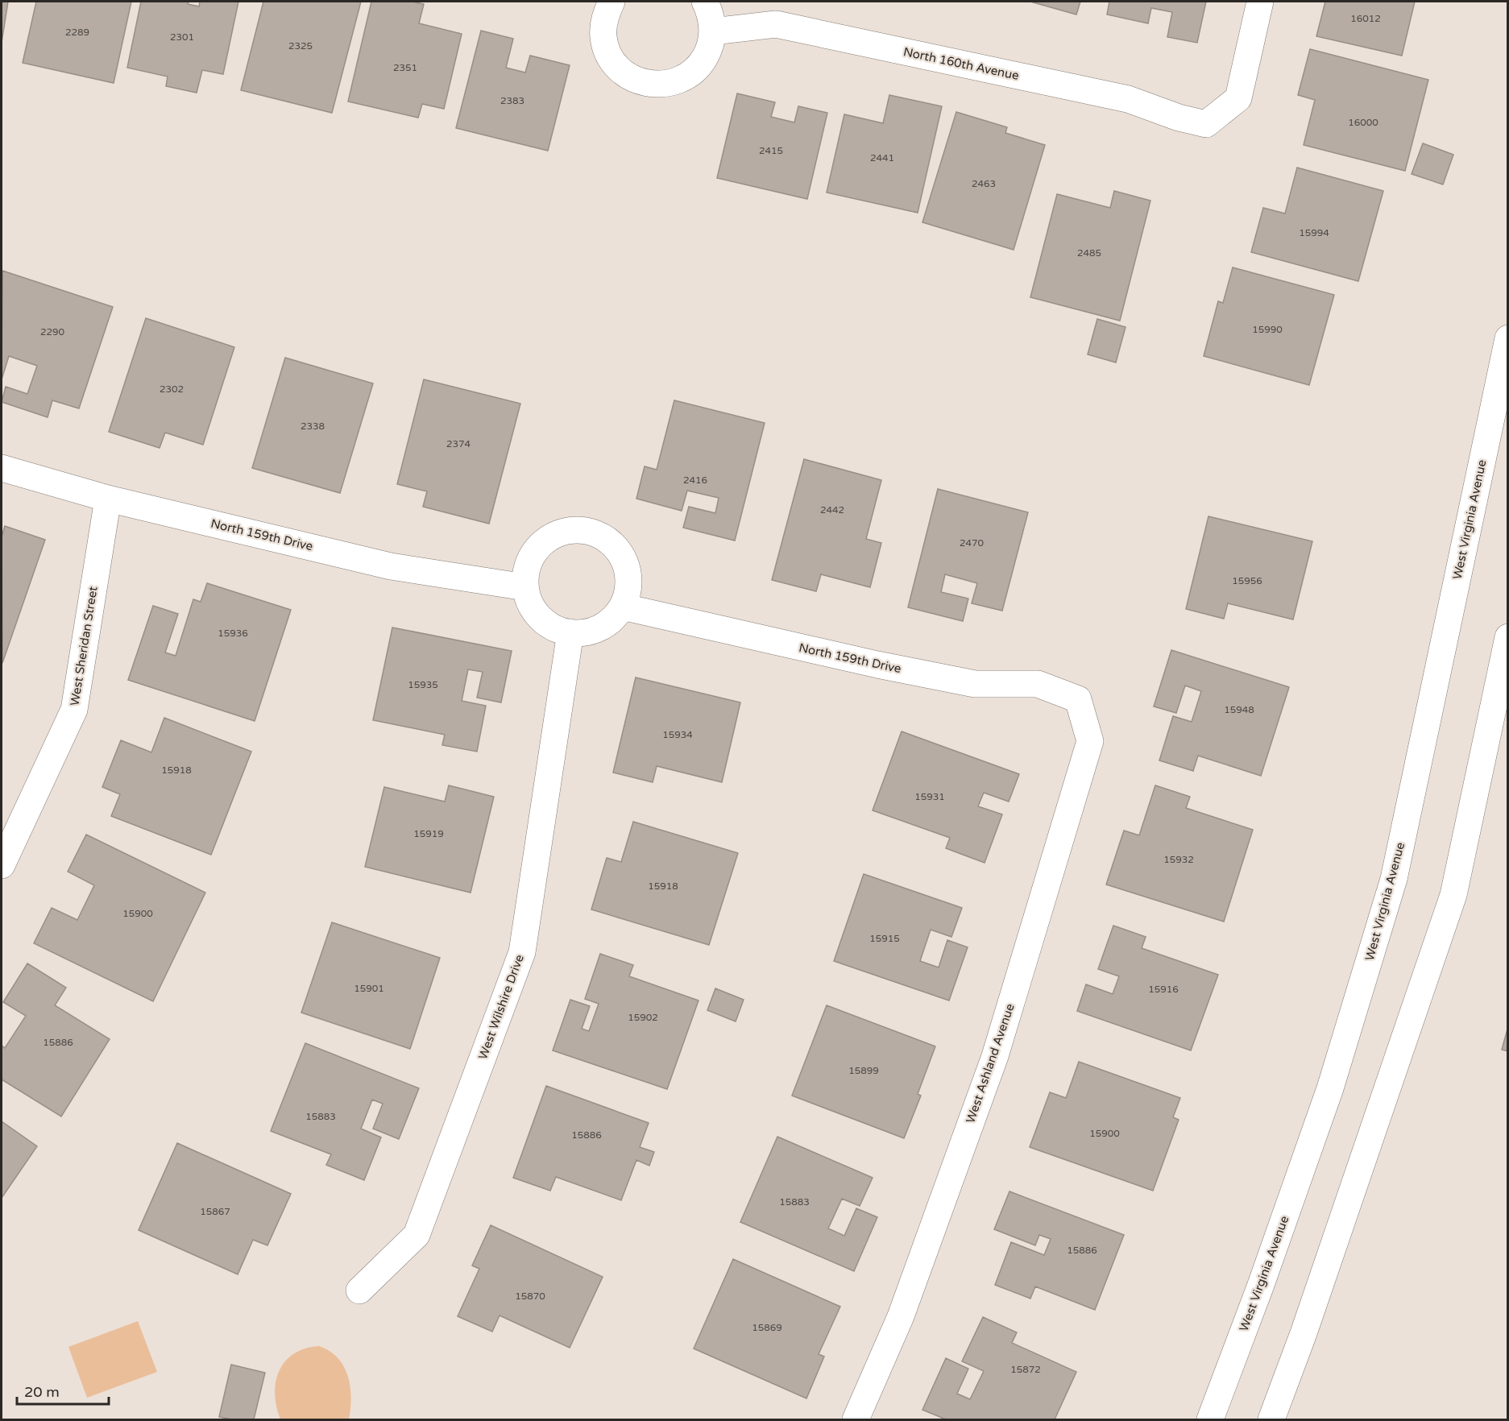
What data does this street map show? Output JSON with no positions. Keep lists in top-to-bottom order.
{
  "streets": {
    "street": [
      "North 160th Avenue",
      "West Virginia Avenue",
      "North 159th Drive",
      "West Sheridan Street",
      "West Wilshire Drive",
      "West Ashland Avenue"
    ]
  },
  "crossings": [
    ["North 159th Drive", "West Sheridan Street"],
    ["North 159th Drive", "West Wilshire Drive"],
    ["North 159th Drive", "West Ashland Avenue"]
  ],
  "house_numbers": [
    "16012",
    "2289",
    "2301",
    "2325",
    "2351",
    "2383",
    "16000",
    "2415",
    "2441",
    "2463",
    "15994",
    "2485",
    "15990",
    "2290",
    "2302",
    "2338",
    "2374",
    "2416",
    "2442",
    "2470",
    "15956",
    "15936",
    "15935",
    "15948",
    "15934",
    "15918",
    "15931",
    "15919",
    "15932",
    "15918",
    "15900",
    "15915",
    "15901",
    "15916",
    "15902",
    "15886",
    "15899",
    "15883",
    "15900",
    "15886",
    "15883",
    "15867",
    "15886",
    "15870",
    "15869",
    "15872"
  ],
  "scale_bar": "20 m"
}
